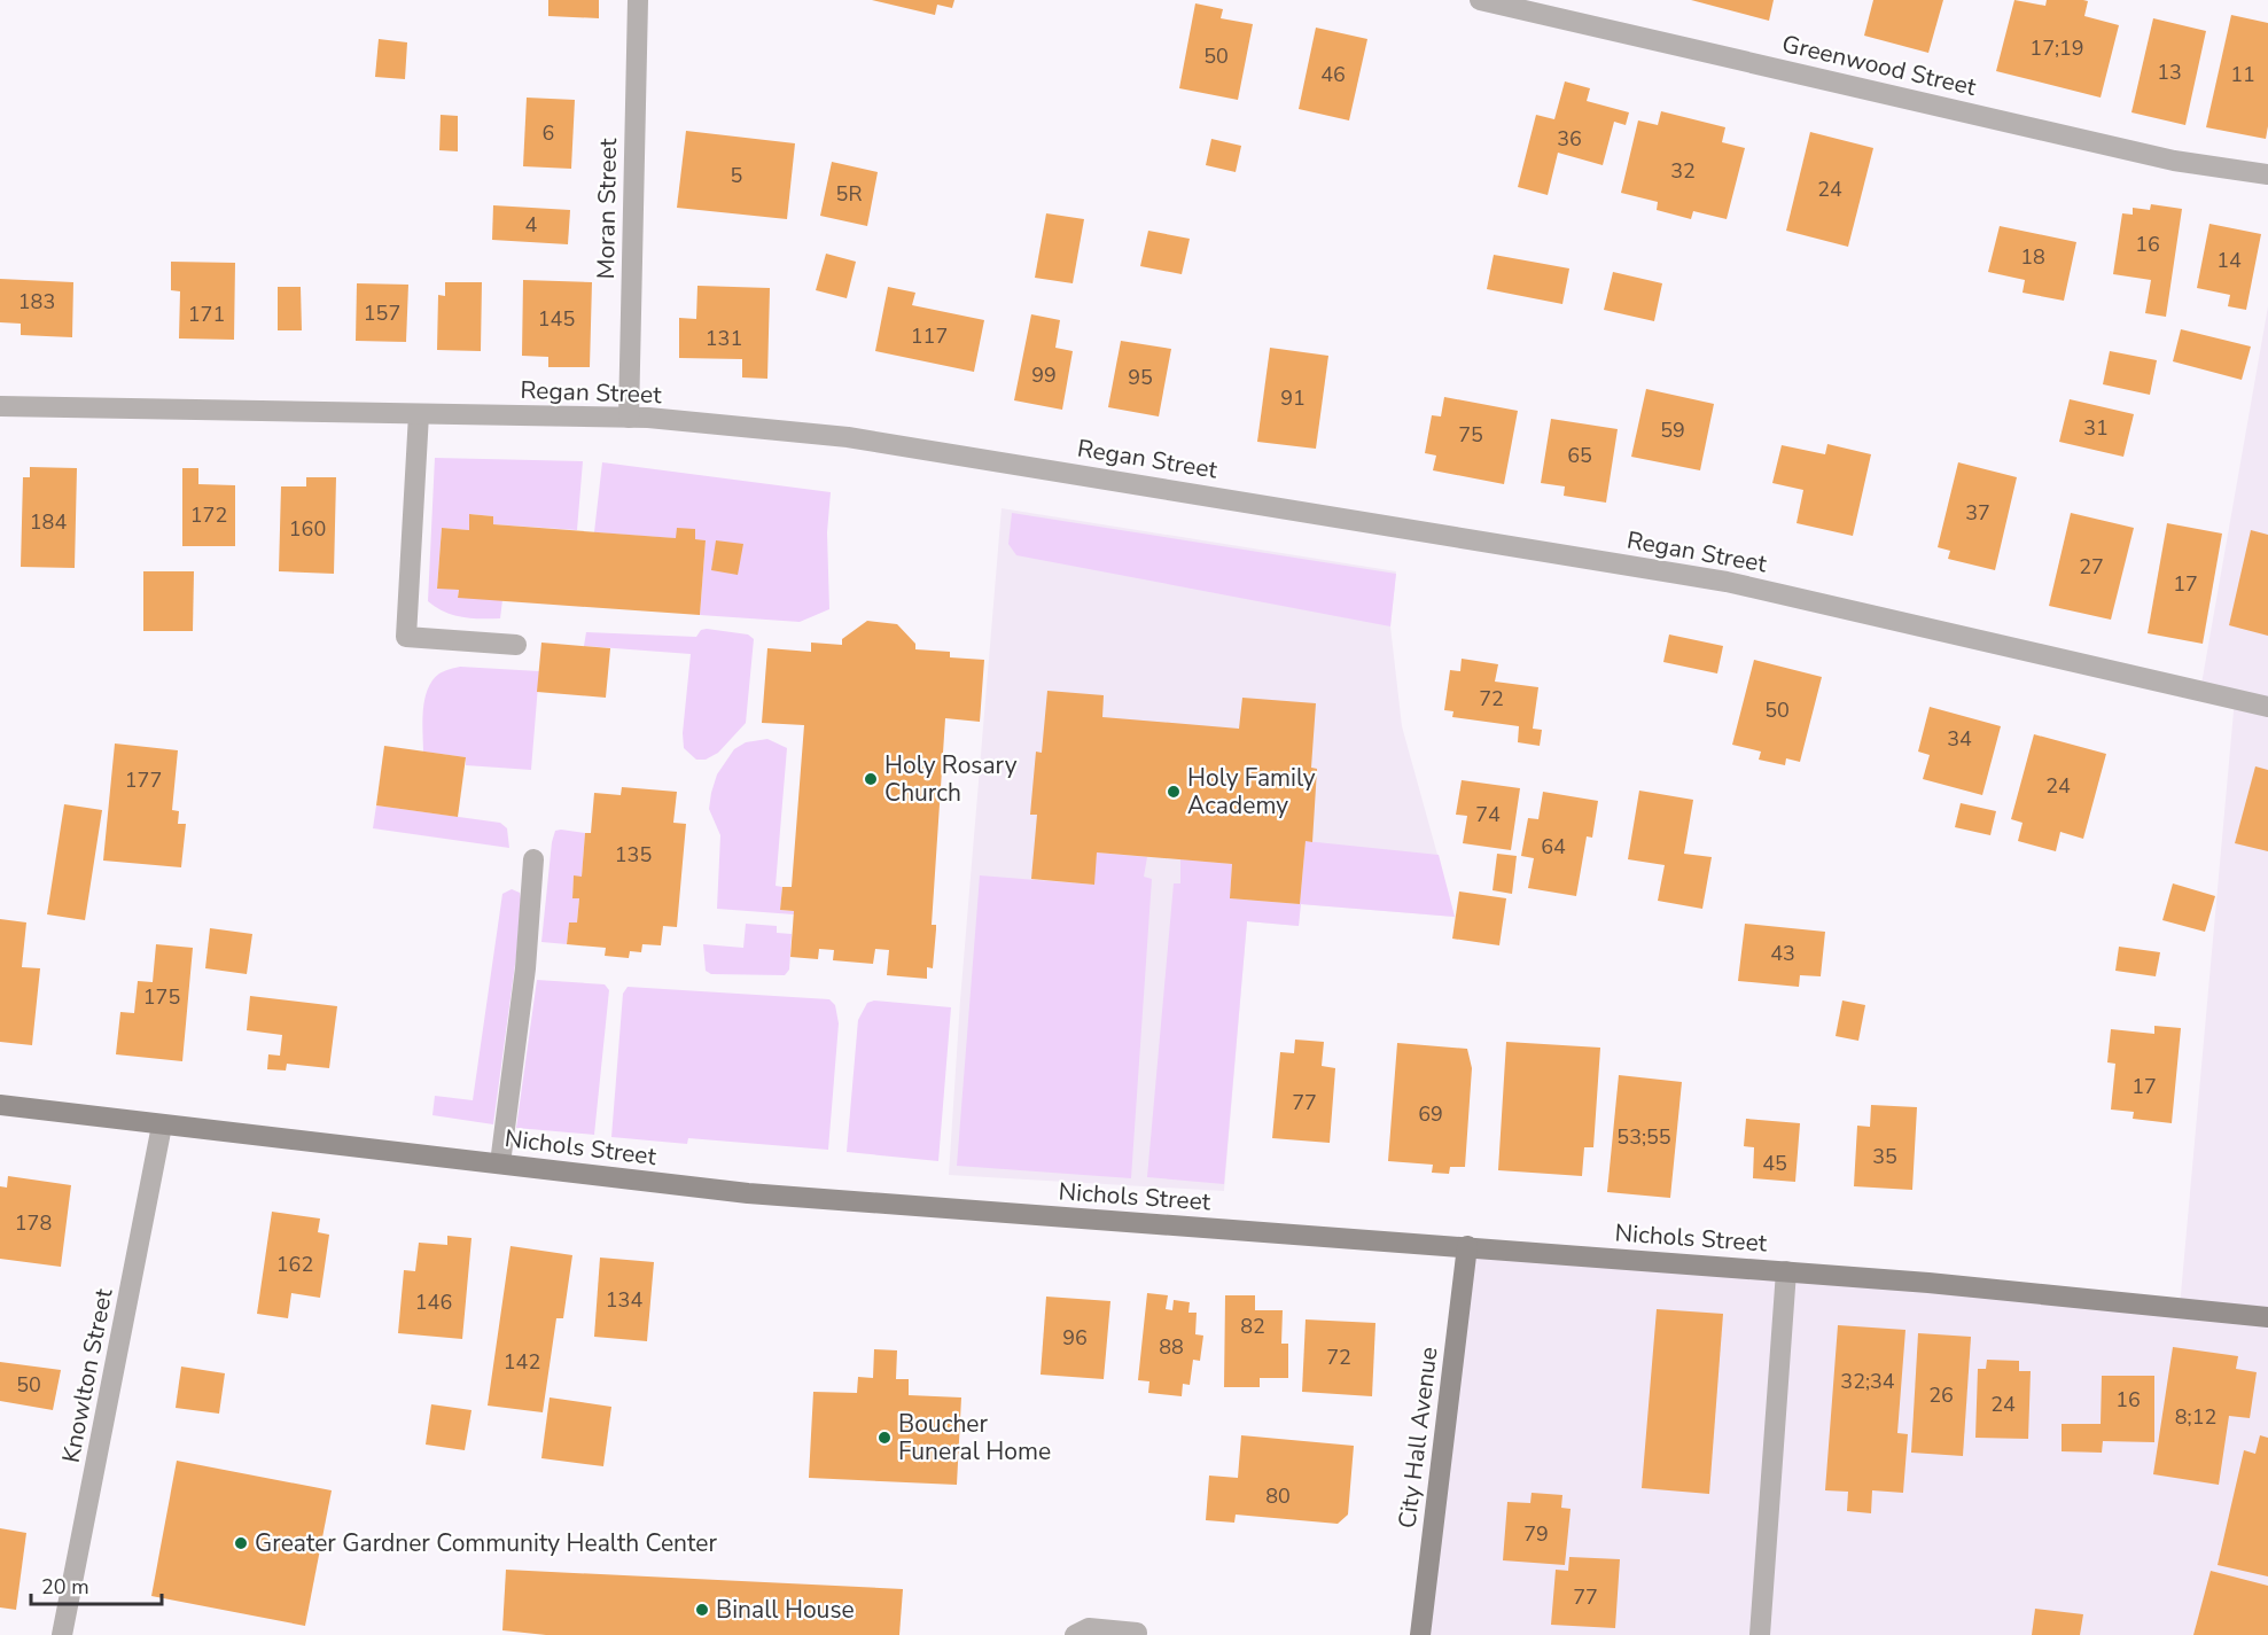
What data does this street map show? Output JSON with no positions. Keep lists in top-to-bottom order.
{
  "streets": {
    "street": [
      "Greenwood Street",
      "Moran Street",
      "Regan Street",
      "Nichols Street",
      "Knowlton Street",
      "City Hall Avenue"
    ]
  },
  "crossings": [
    ["Moran Street", "Regan Street"],
    ["Nichols Street", "Knowlton Street"],
    ["Nichols Street", "City Hall Avenue"]
  ],
  "places": [
    "Holy Rosary Church",
    "Holy Family Academy",
    "Boucher Funeral Home",
    "Greater Gardner Community Health Center",
    "Binall House"
  ],
  "house_numbers": [
    "17;19",
    "50",
    "13",
    "46",
    "11",
    "6",
    "36",
    "32",
    "5",
    "24",
    "5R",
    "4",
    "16",
    "18",
    "14",
    "183",
    "157",
    "171",
    "145",
    "117",
    "131",
    "99",
    "95",
    "91",
    "31",
    "59",
    "75",
    "65",
    "37",
    "172",
    "184",
    "160",
    "27",
    "17",
    "72",
    "50",
    "34",
    "177",
    "24",
    "74",
    "64",
    "135",
    "43",
    "175",
    "17",
    "77",
    "69",
    "53;55",
    "35",
    "45",
    "178",
    "162",
    "134",
    "146",
    "82",
    "96",
    "88",
    "72",
    "142",
    "32;34",
    "50",
    "26",
    "16",
    "24",
    "8;12",
    "80",
    "79",
    "77"
  ],
  "scale_bar": "20 m"
}
